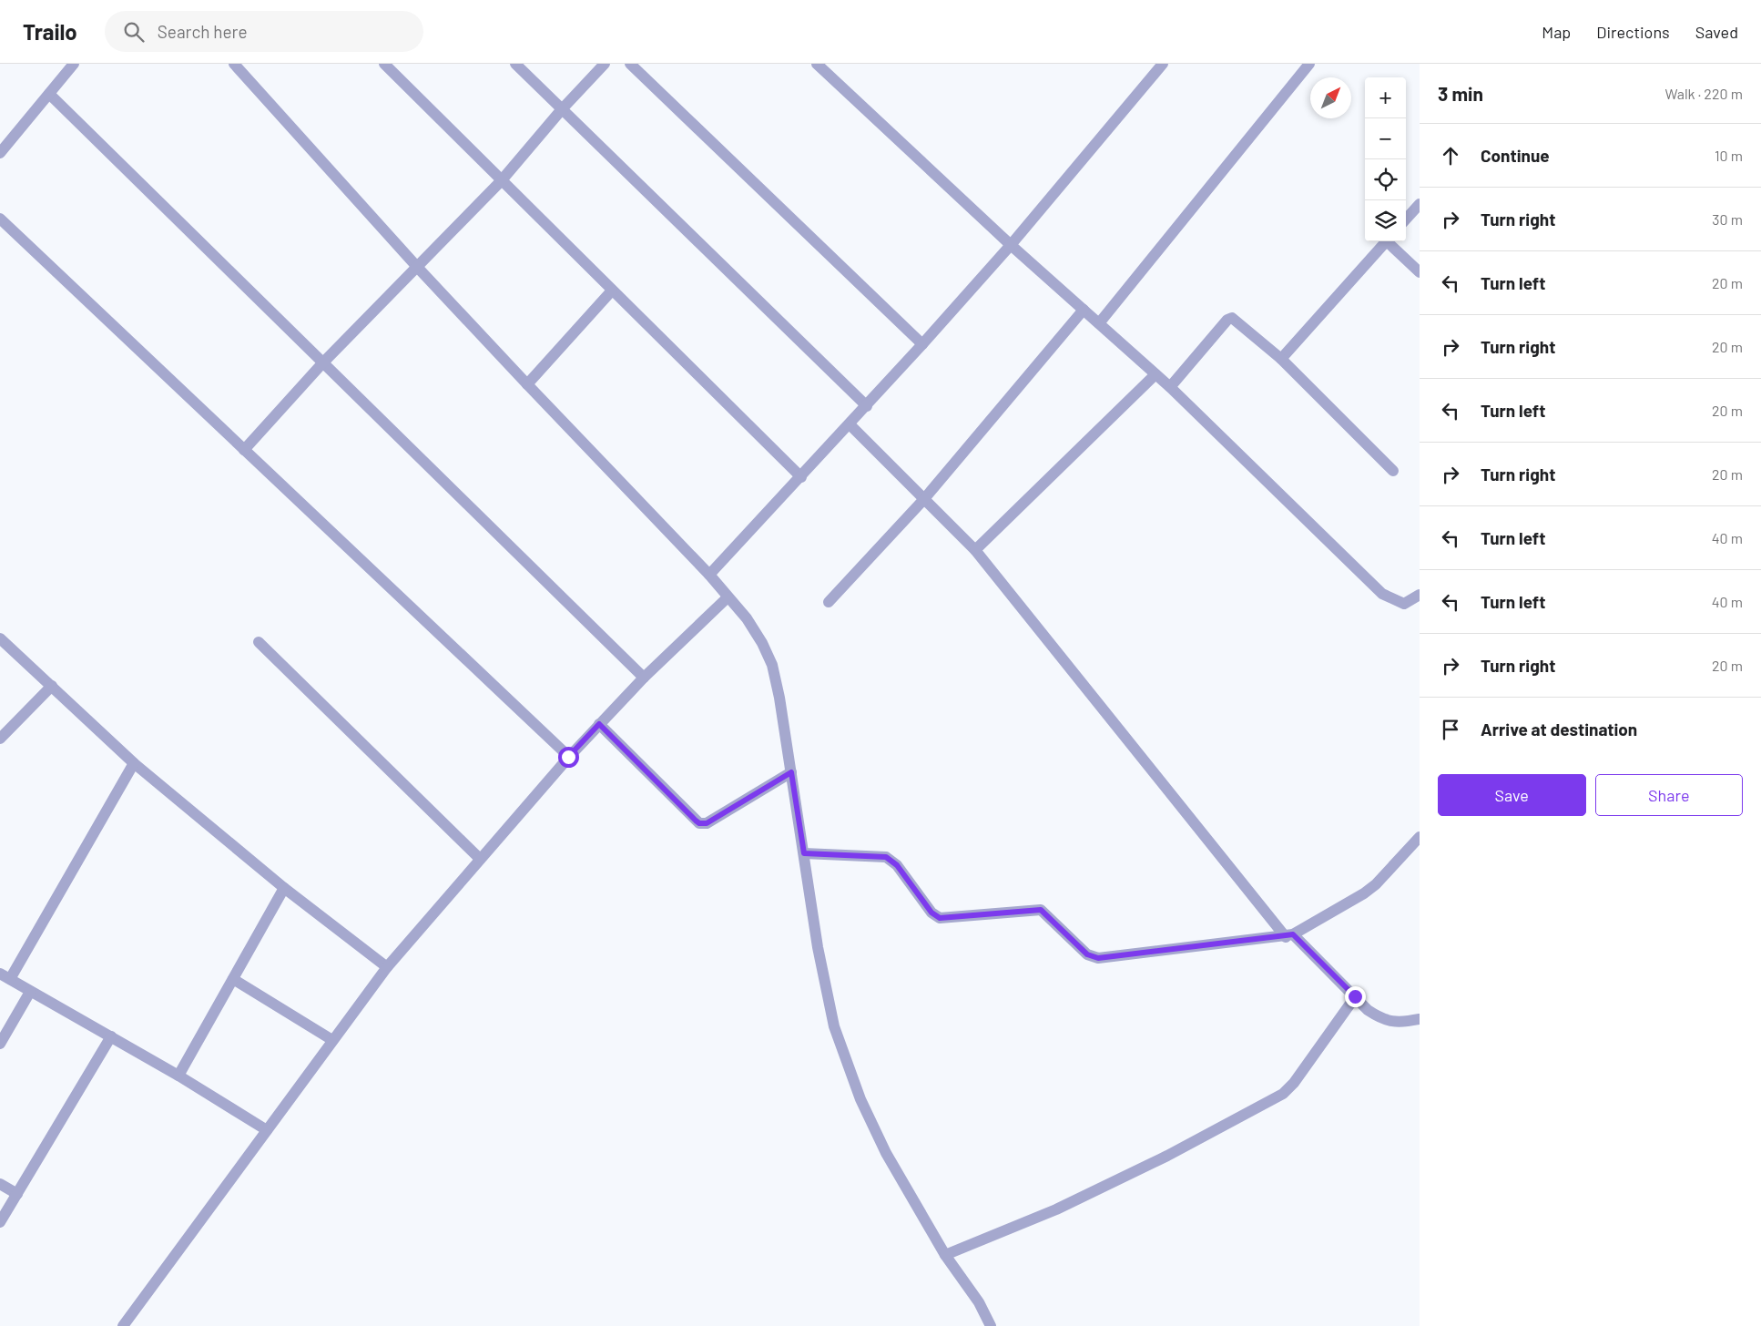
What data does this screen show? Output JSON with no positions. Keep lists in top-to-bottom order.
{
  "north": "top right",
  "page": {
    "header": "Trailo",
    "search": "Search here",
    "nav": ["Map", "Directions", "Saved"],
    "heading": ["3 min", "Walk · 220 m"],
    "map_buttons": ["+", "−"],
    "list": [
      ["Continue", "10 m"],
      ["Turn right", "30 m"],
      ["Turn left", "20 m"],
      ["Turn right", "20 m"],
      ["Turn left", "20 m"],
      ["Turn right", "20 m"],
      ["Turn left", "40 m"],
      ["Turn left", "40 m"],
      ["Turn right", "20 m"],
      "Arrive at destination"
    ],
    "buttons": ["Save", "Share"]
  }
}
